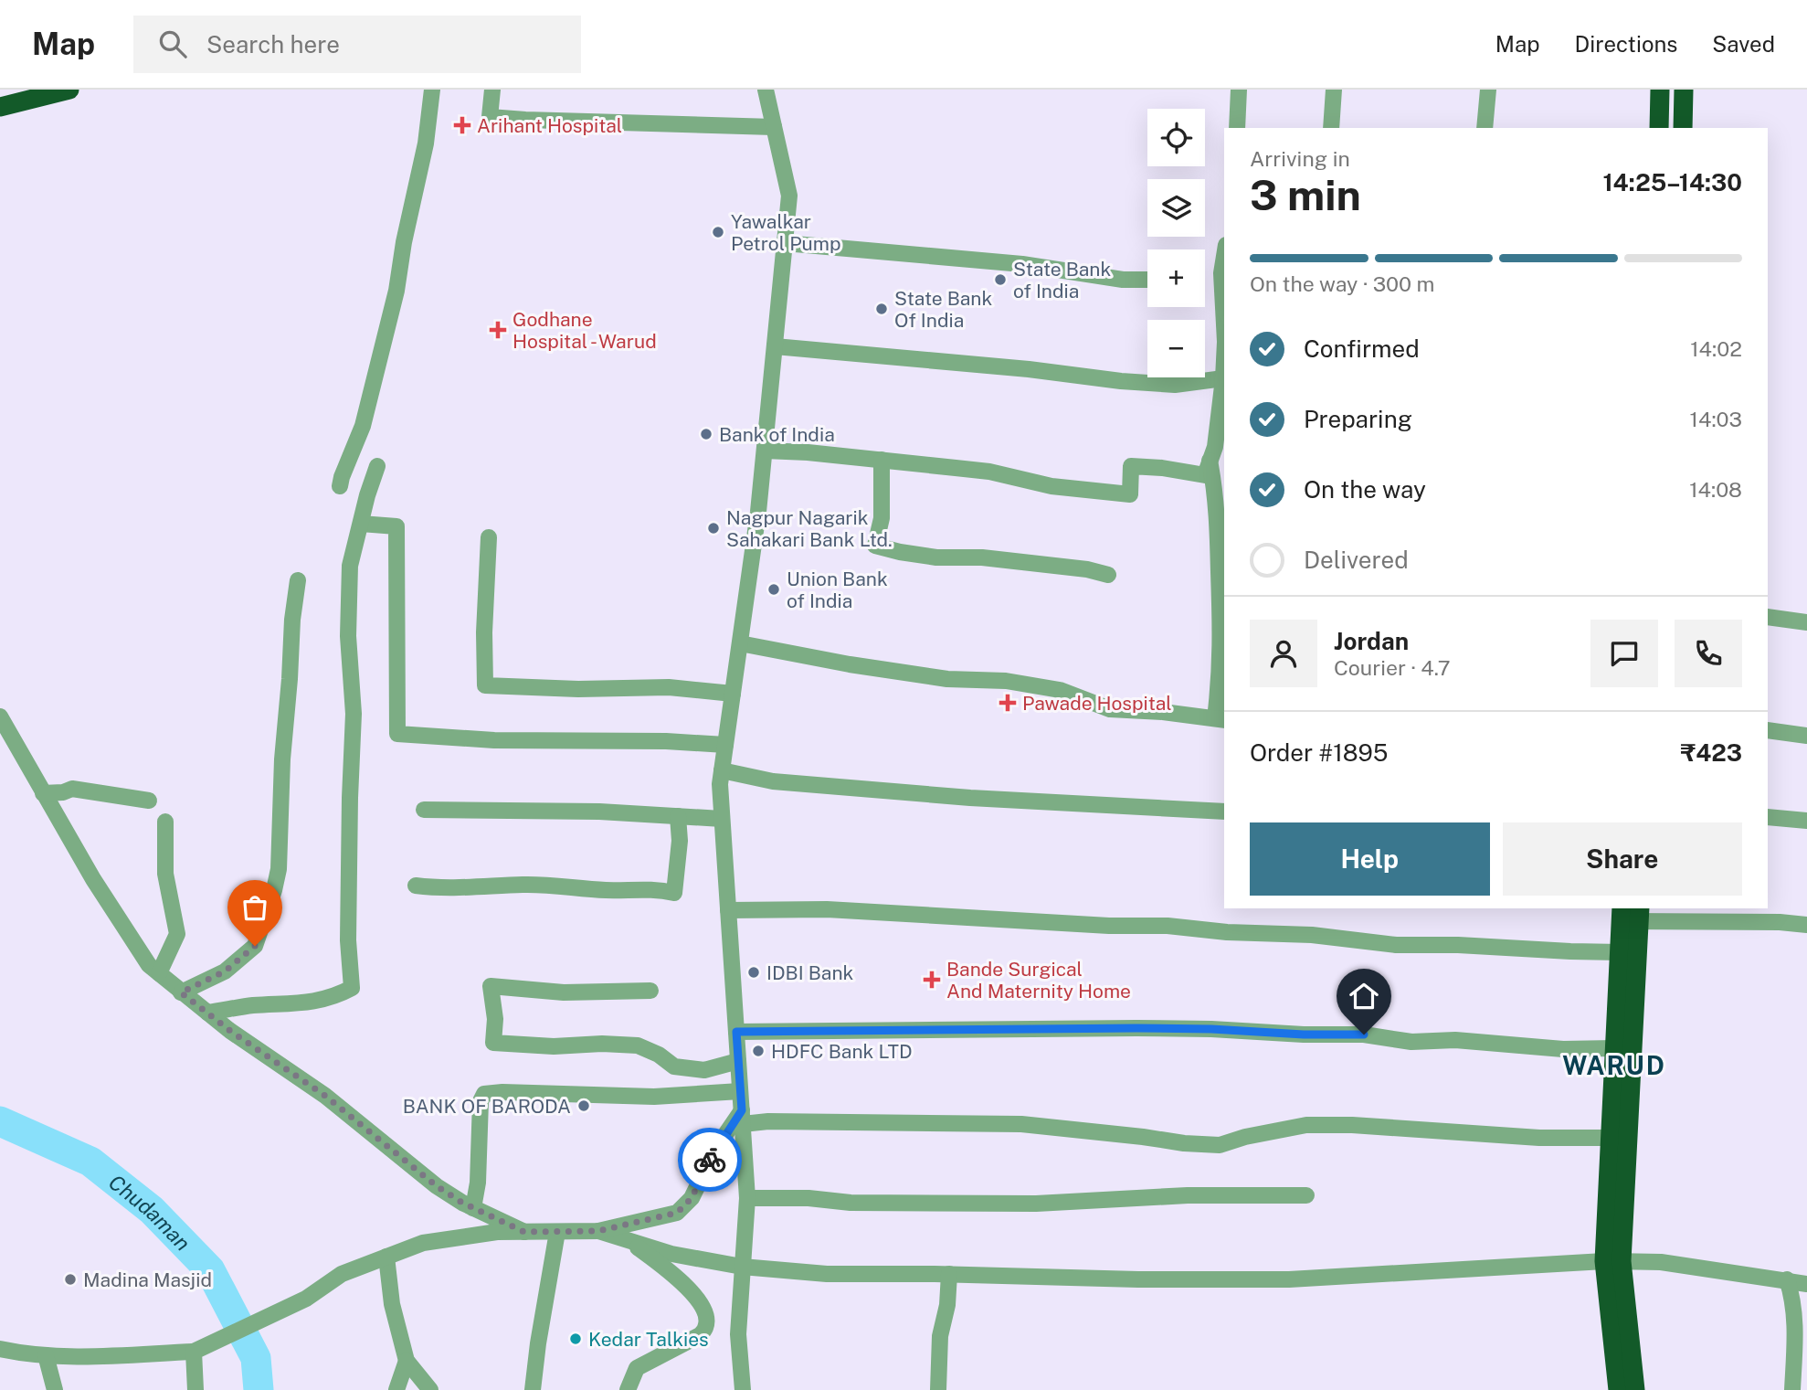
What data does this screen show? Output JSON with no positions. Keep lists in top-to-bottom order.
{
  "districts": ["WARUD"],
  "water": ["Chudaman"],
  "places": {
    "health": [
      "Arihant Hospital",
      "Godhane Hospital - Warud",
      "Pawade Hospital",
      "Bande Surgical And Maternity Home"
    ],
    "other": [
      "Yawalkar Petrol Pump",
      "State Bank of India",
      "State Bank Of India",
      "Bank of India",
      "Nagpur Nagarik Sahakari Bank Ltd.",
      "Union Bank of India",
      "IDBI Bank",
      "HDFC Bank LTD",
      "BANK OF BARODA",
      "Madina Masjid",
      "Kedar Talkies"
    ]
  },
  "page": {
    "header": "Map",
    "search": "Search here",
    "nav": ["Map", "Directions", "Saved"],
    "map_buttons": ["+", "−"],
    "heading": ["3 min", "Arriving in", "14:25–14:30"],
    "panel": [
      "Jordan",
      "Courier · 4.7",
      "Order #1895",
      "₹423"
    ],
    "bar": "On the way · 300 m",
    "list": [
      ["Confirmed", "14:02"],
      ["Preparing", "14:03"],
      ["On the way", "14:08"],
      "Delivered"
    ],
    "buttons": ["Help", "Share"]
  }
}
